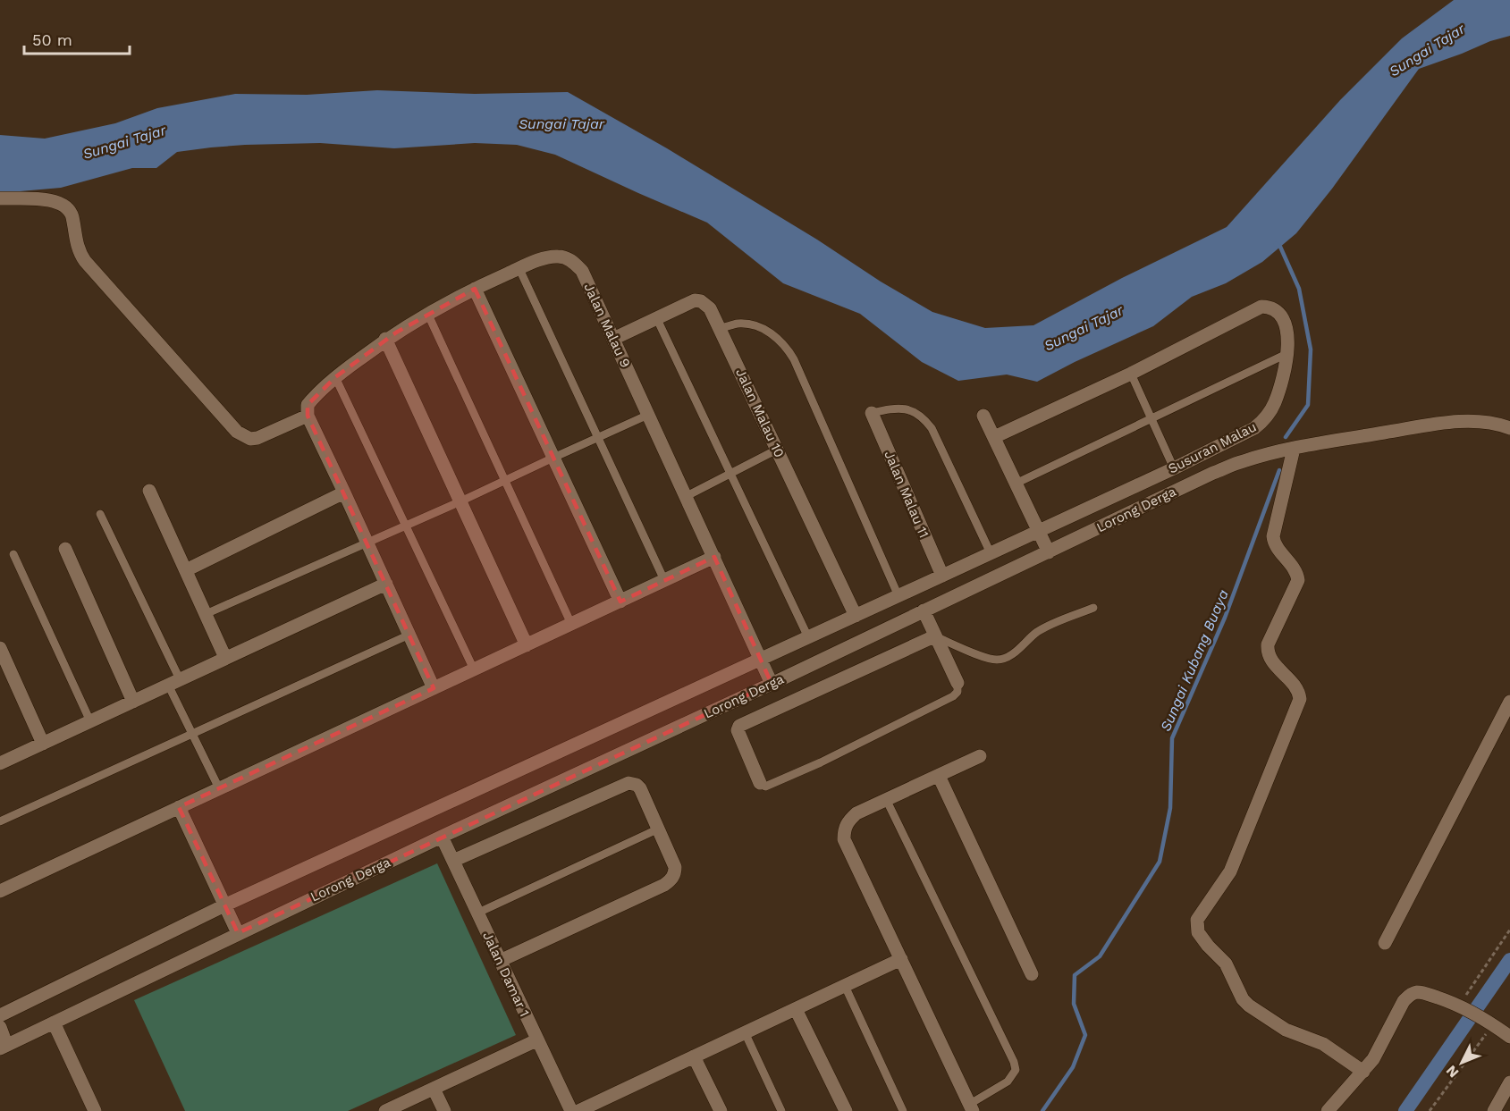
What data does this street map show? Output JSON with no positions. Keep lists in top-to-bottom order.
{
  "streets": {
    "street": [
      "Jalan Malau 9",
      "Jalan Malau 10",
      "Susuran Malau",
      "Jalan Malau 11",
      "Lorong Derga",
      "Jalan Damar 1"
    ]
  },
  "crossings": [
    ["Jalan Malau 9", "Jalan Malau 10"],
    ["Jalan Malau 9", "Susuran Malau"],
    ["Jalan Malau 9", "Lorong Derga"],
    ["Jalan Malau 10", "Susuran Malau"],
    ["Susuran Malau", "Jalan Malau 11"],
    ["Lorong Derga", "Jalan Damar 1"]
  ],
  "water": ["Sungai Tajar", "Sungai Kubang Buaya"],
  "scale_bar": "50 m",
  "north": "bottom left"
}
